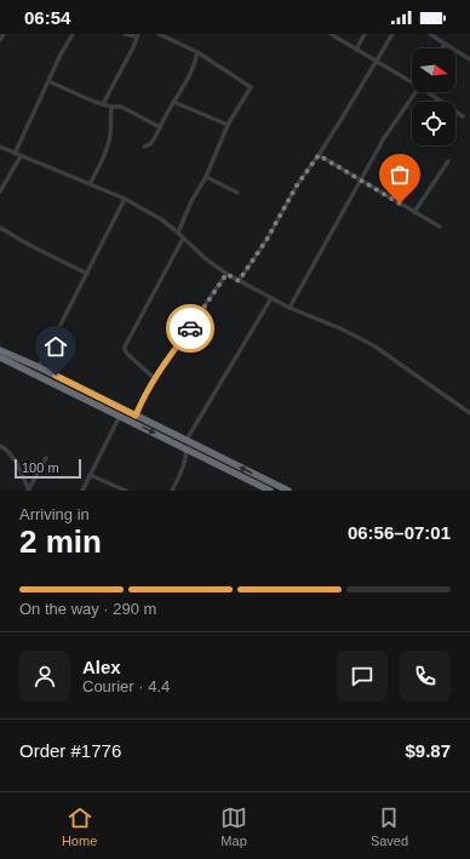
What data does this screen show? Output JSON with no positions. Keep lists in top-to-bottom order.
{
  "scale_bar": "100 m",
  "north": "right",
  "page": {
    "status": "06:54",
    "scale": "100 m",
    "heading": ["2 min", "Arriving in", "06:56–07:01"],
    "panel": [
      "Alex",
      "Courier · 4.4",
      "Order #1776",
      "$9.87"
    ],
    "bar": "On the way · 290 m",
    "tabs": ["Home", "Map", "Saved"]
  }
}
